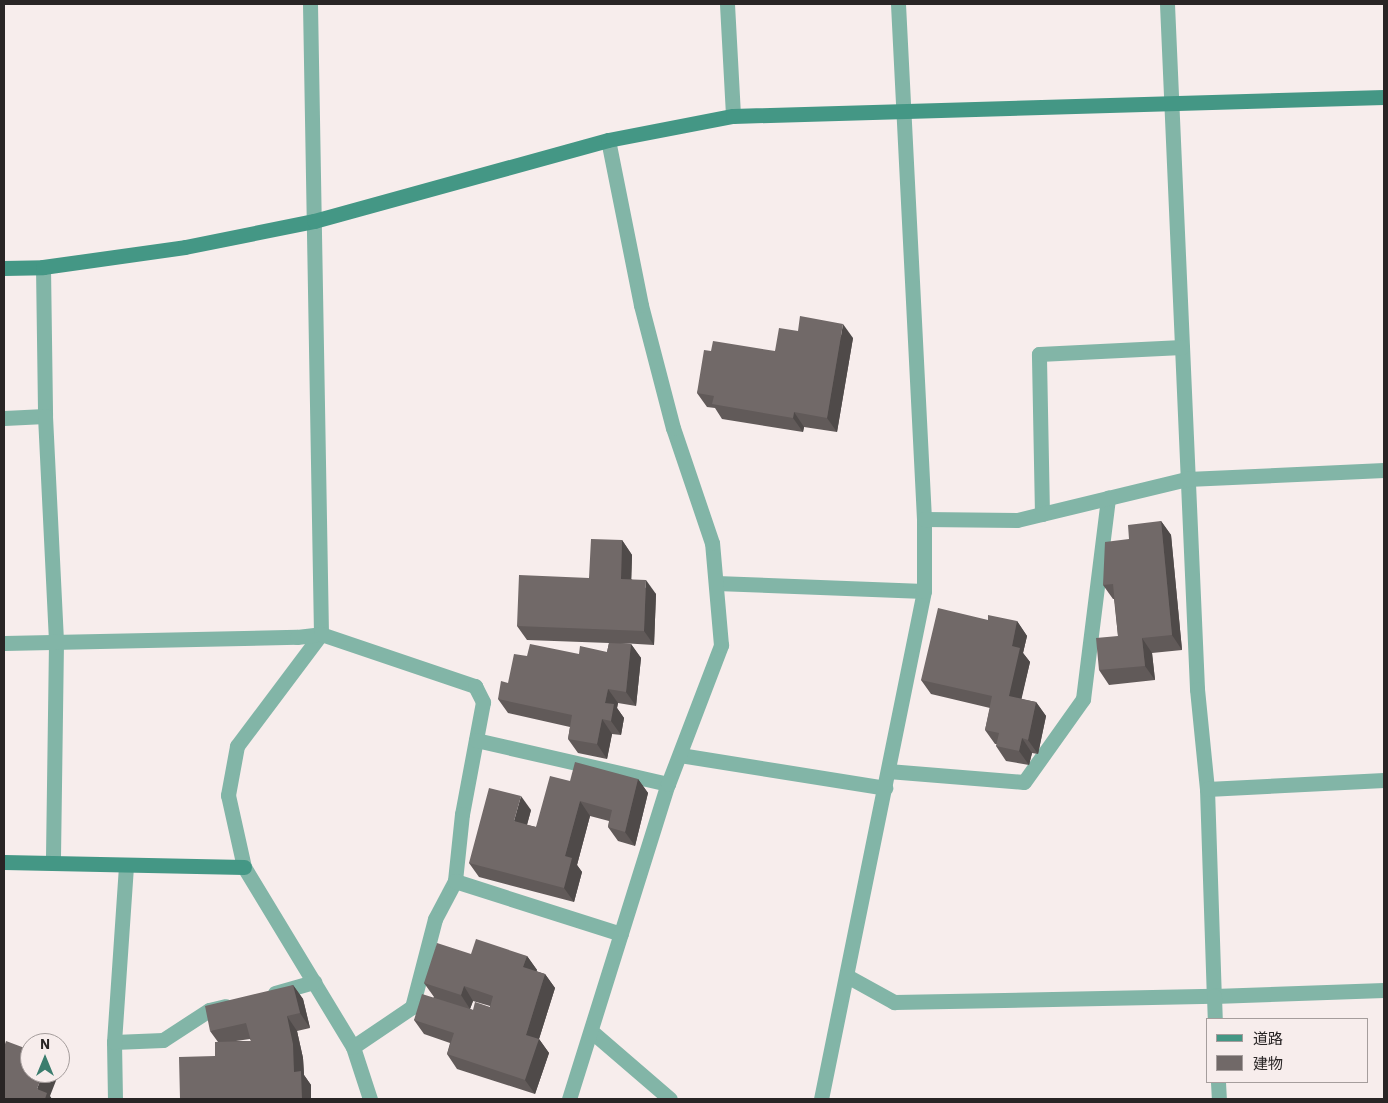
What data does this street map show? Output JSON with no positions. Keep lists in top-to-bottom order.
{
  "legend": ["道路", "建物"],
  "north": "top"
}
